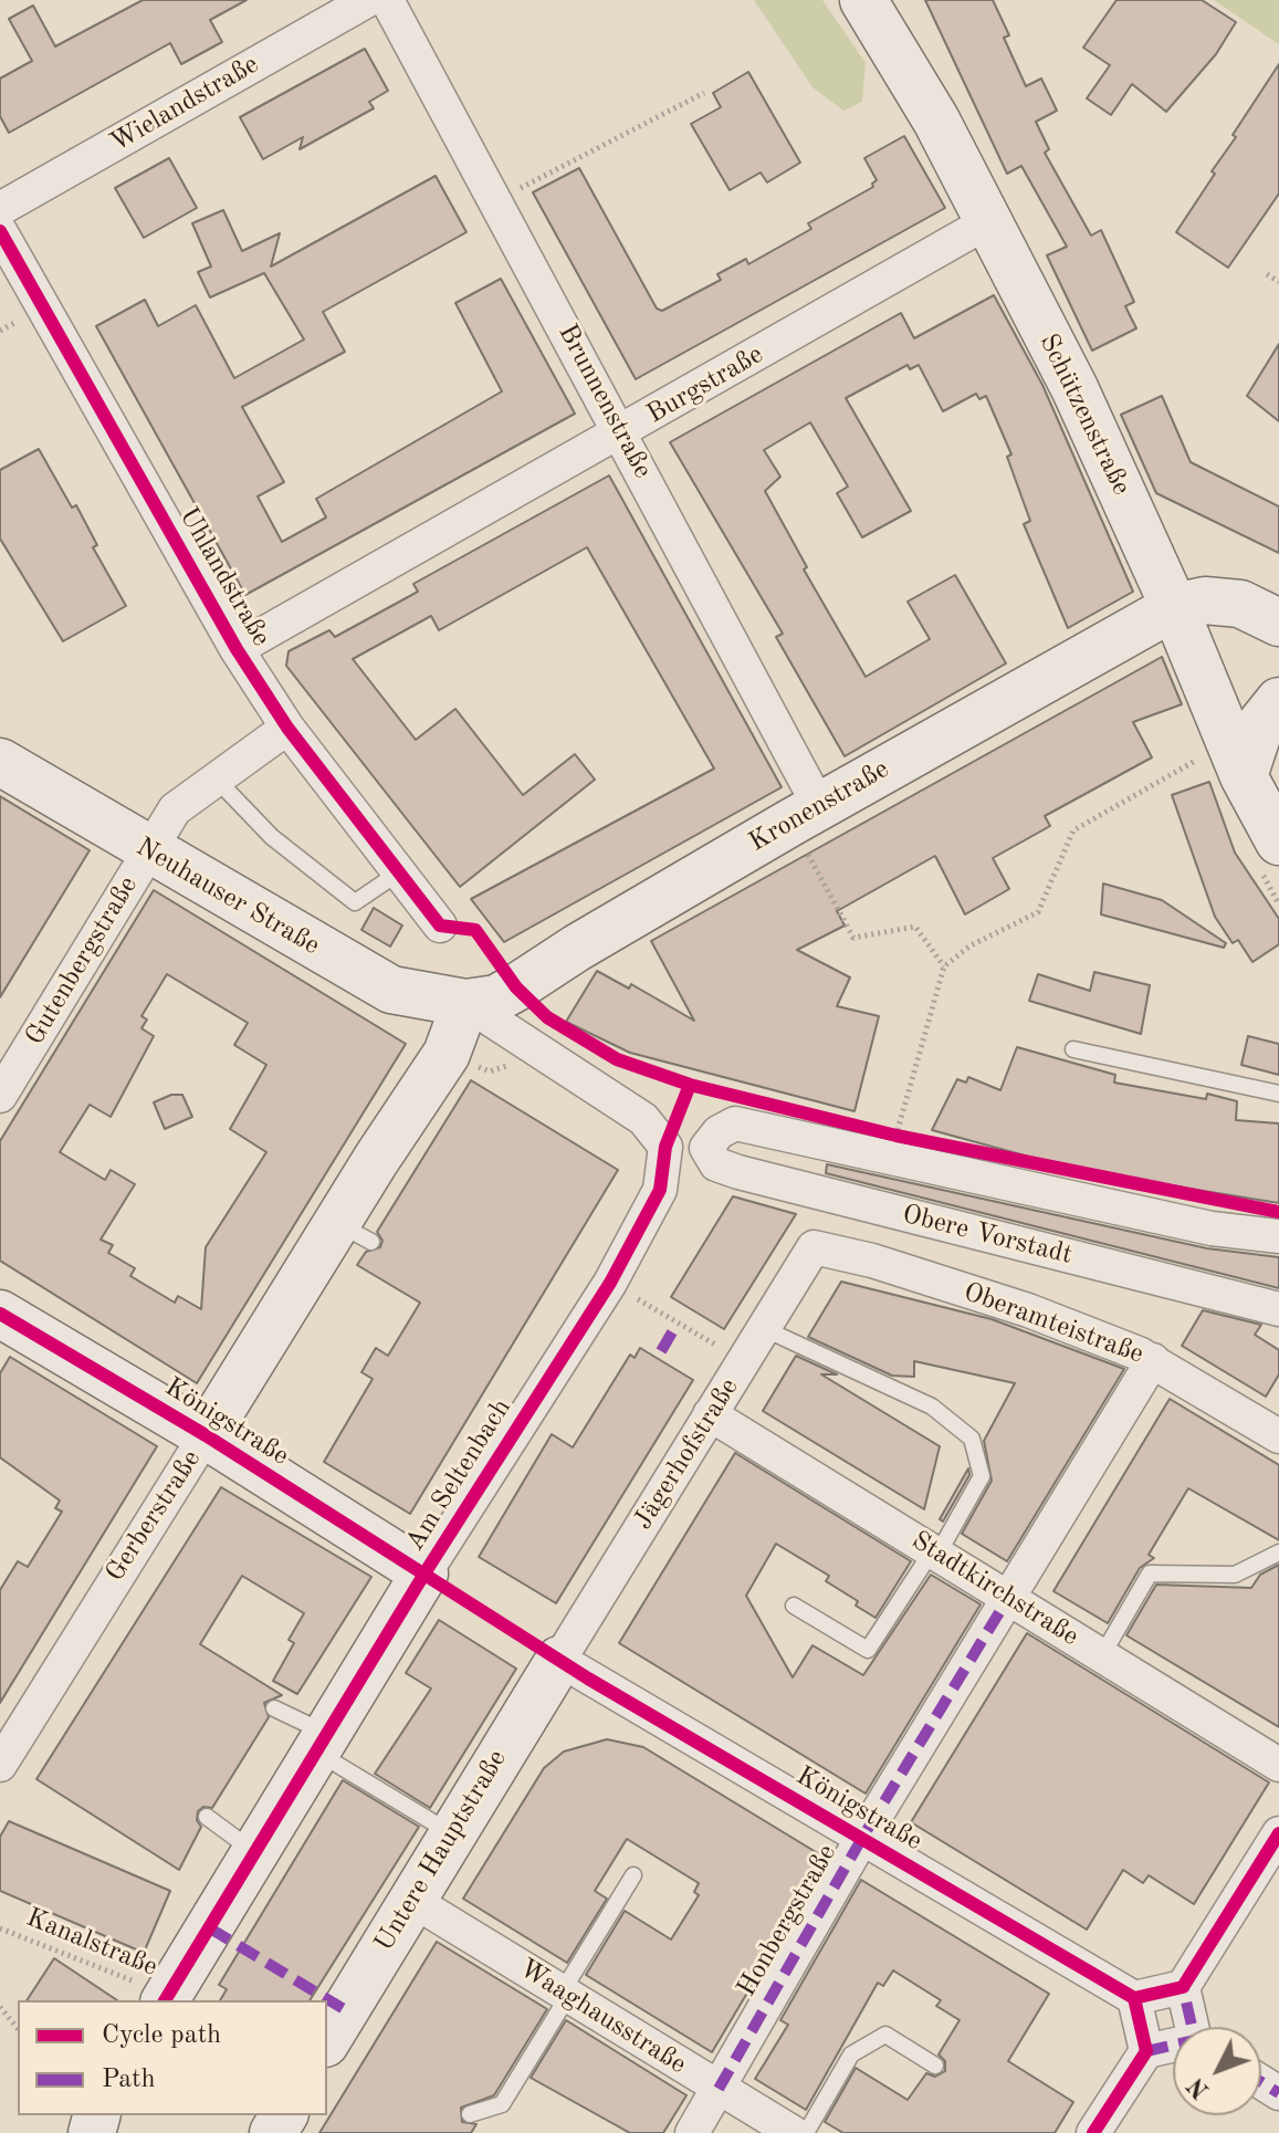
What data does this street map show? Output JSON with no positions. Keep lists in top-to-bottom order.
{
  "streets": {
    "street": [
      "Wielandstraße",
      "Burgstraße",
      "Brunnenstraße",
      "Schützenstraße",
      "Uhlandstraße",
      "Kronenstraße",
      "Neuhauser Straße",
      "Gutenbergstraße",
      "Obere Vorstadt",
      "Oberamteistraße",
      "Königstraße",
      "Jägerhofstraße",
      "Am Seltenbach",
      "Gerberstraße",
      "Stadtkirchstraße",
      "Untere Hauptstraße",
      "Honbergstraße",
      "Waaghausstraße"
    ],
    "path": ["Kanalstraße"]
  },
  "crossings": [
    ["Burgstraße", "Brunnenstraße"],
    ["Burgstraße", "Schützenstraße"],
    ["Burgstraße", "Uhlandstraße"],
    ["Brunnenstraße", "Kronenstraße"],
    ["Schützenstraße", "Kronenstraße"],
    ["Uhlandstraße", "Gutenbergstraße"],
    ["Kronenstraße", "Neuhauser Straße"],
    ["Kronenstraße", "Gerberstraße"],
    ["Neuhauser Straße", "Gutenbergstraße"],
    ["Neuhauser Straße", "Gerberstraße"],
    ["Oberamteistraße", "Jägerhofstraße"],
    ["Oberamteistraße", "Honbergstraße"],
    ["Königstraße", "Jägerhofstraße"],
    ["Königstraße", "Am Seltenbach"],
    ["Königstraße", "Gerberstraße"],
    ["Königstraße", "Untere Hauptstraße"],
    ["Königstraße", "Honbergstraße"],
    ["Jägerhofstraße", "Stadtkirchstraße"],
    ["Jägerhofstraße", "Untere Hauptstraße"],
    ["Am Seltenbach", "Kanalstraße"],
    ["Stadtkirchstraße", "Honbergstraße"],
    ["Untere Hauptstraße", "Waaghausstraße"],
    ["Honbergstraße", "Waaghausstraße"]
  ],
  "legend": ["Cycle path", "Path"],
  "north": "bottom left"
}
